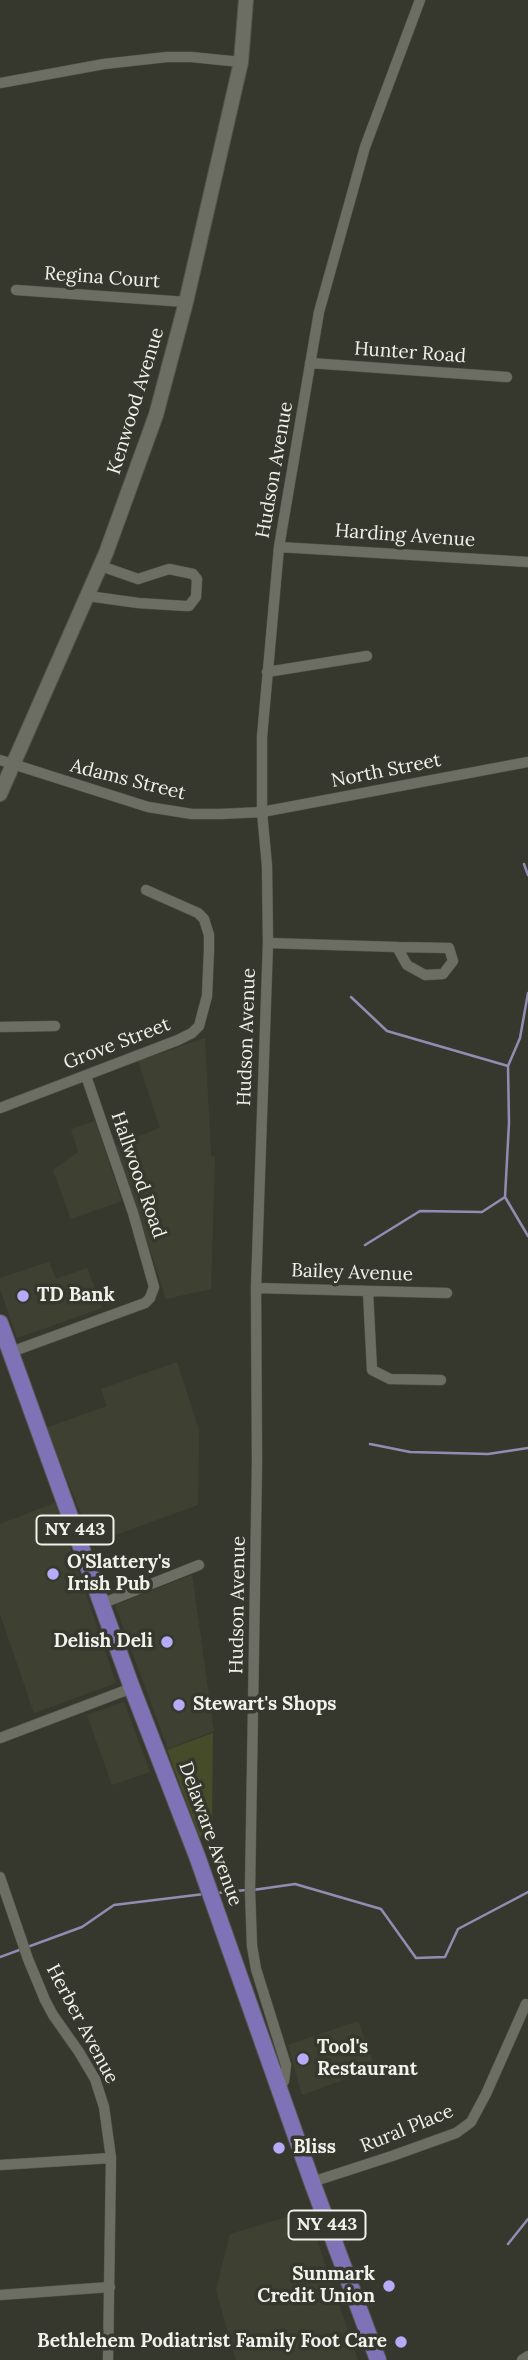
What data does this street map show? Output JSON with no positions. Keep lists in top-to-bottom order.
{
  "streets": {
    "main road": ["Kenwood Avenue", "NY 443", "Delaware Avenue"],
    "street": [
      "Regina Court",
      "Hunter Road",
      "Hudson Avenue",
      "Harding Avenue",
      "North Street",
      "Adams Street",
      "Grove Street",
      "Hallwood Road",
      "Bailey Avenue",
      "Herber Avenue",
      "Rural Place"
    ]
  },
  "crossings": [
    ["Regina Court", "Kenwood Avenue"],
    ["Hunter Road", "Hudson Avenue"],
    ["Kenwood Avenue", "Adams Street"],
    ["Hudson Avenue", "Harding Avenue"],
    ["Hudson Avenue", "North Street"],
    ["Hudson Avenue", "Adams Street"],
    ["Hudson Avenue", "Bailey Avenue"],
    ["Hudson Avenue", "Delaware Avenue"],
    ["North Street", "Adams Street"],
    ["Grove Street", "Hallwood Road"],
    ["Hallwood Road", "Delaware Avenue"],
    ["Delaware Avenue", "Rural Place"]
  ],
  "places": [
    "TD Bank",
    "O'Slattery's Irish Pub",
    "Delish Deli",
    "Stewart's Shops",
    "Tool's Restaurant",
    "Bliss",
    "Sunmark Credit Union",
    "Bethlehem Podiatrist Family Foot Care"
  ]
}
